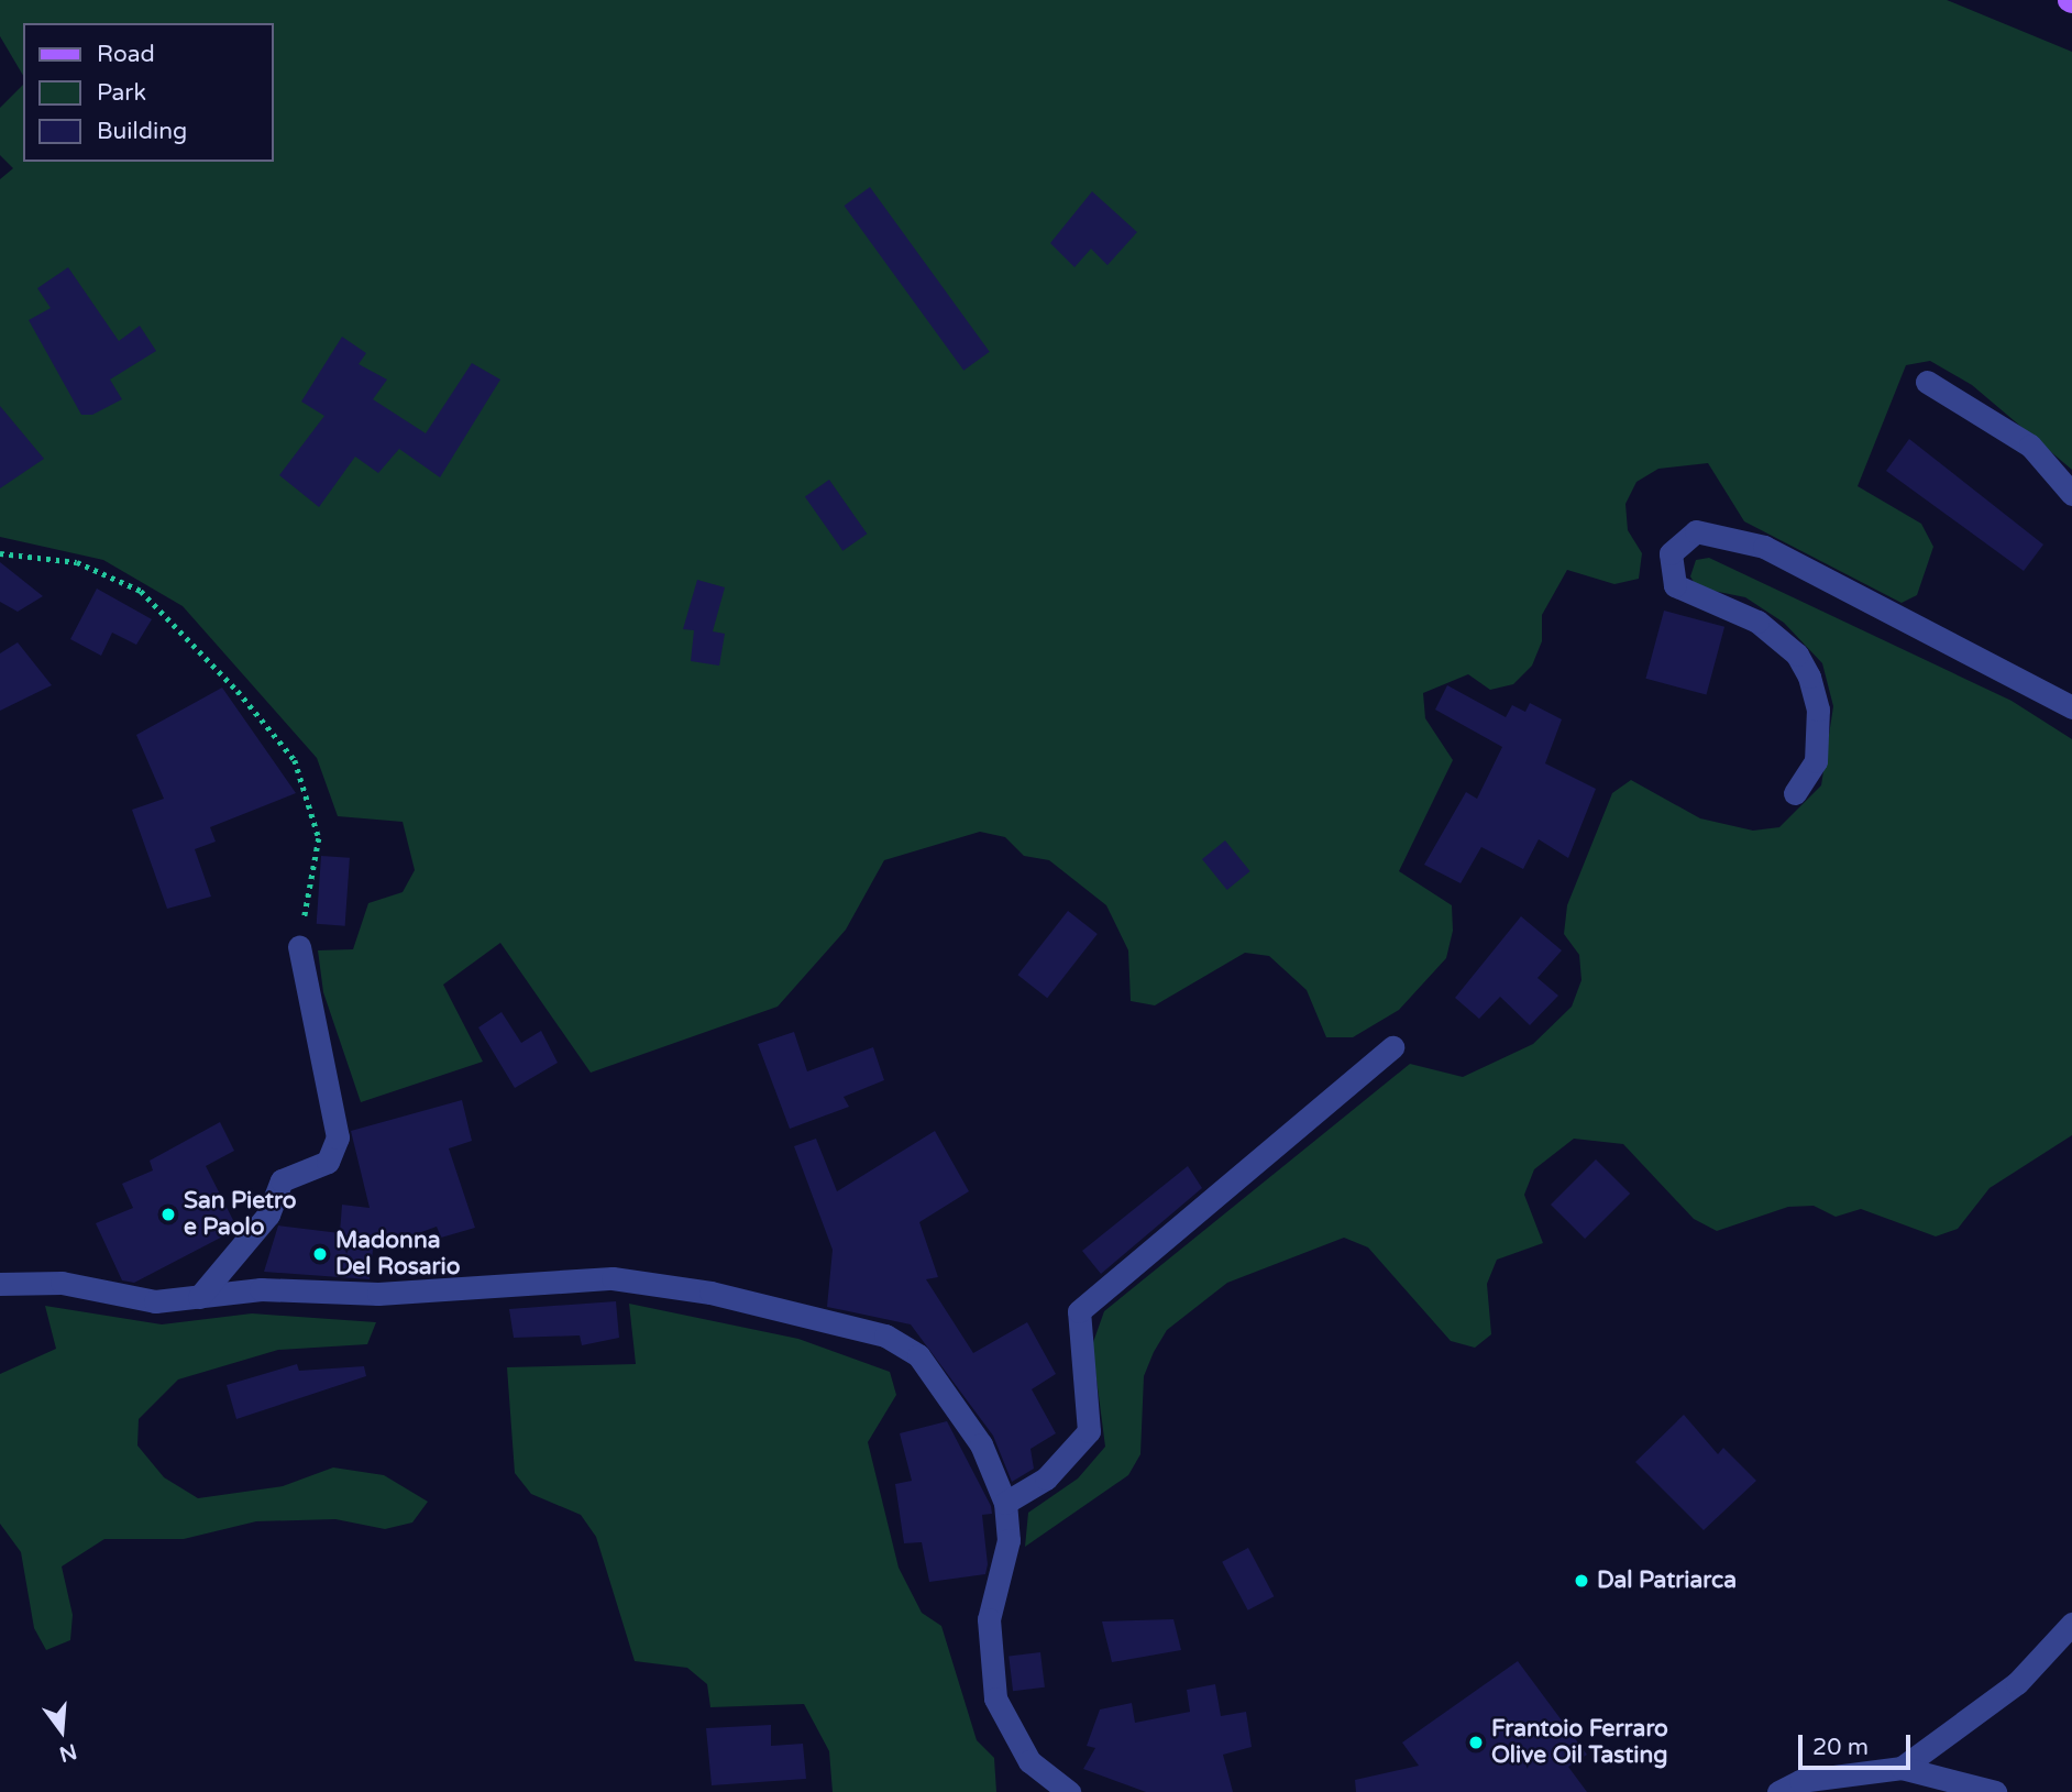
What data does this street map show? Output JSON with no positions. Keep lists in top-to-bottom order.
{
  "places": [
    "San Pietro e Paolo",
    "Madonna Del Rosario",
    "Dal Patriarca",
    "Frantoio Ferraro Olive Oil Tasting"
  ],
  "legend": ["Road", "Park", "Building"],
  "scale_bar": "20 m",
  "north": "bottom"
}
